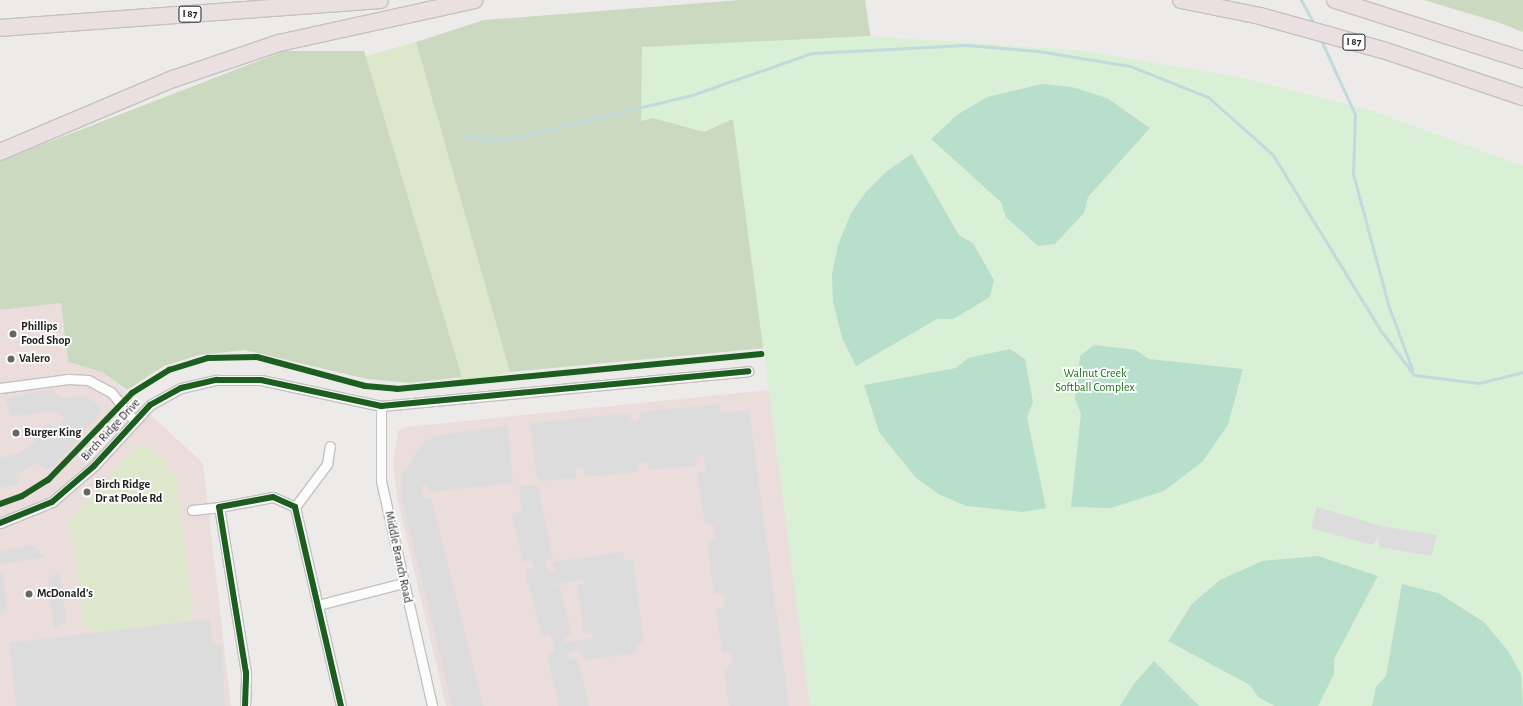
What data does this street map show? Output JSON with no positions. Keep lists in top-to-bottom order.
{
  "streets": {
    "highway": ["I 87"],
    "street": ["Birch Ridge Drive", "Middle Branch Road"]
  },
  "crossings": [
    ["Birch Ridge Drive", "Middle Branch Road"]
  ],
  "parks": ["Walnut Creek Softball Complex"],
  "places": [
    "Phillips Food Shop",
    "Valero",
    "Burger King",
    "Birch Ridge Dr at Poole Rd",
    "McDonald's"
  ]
}
